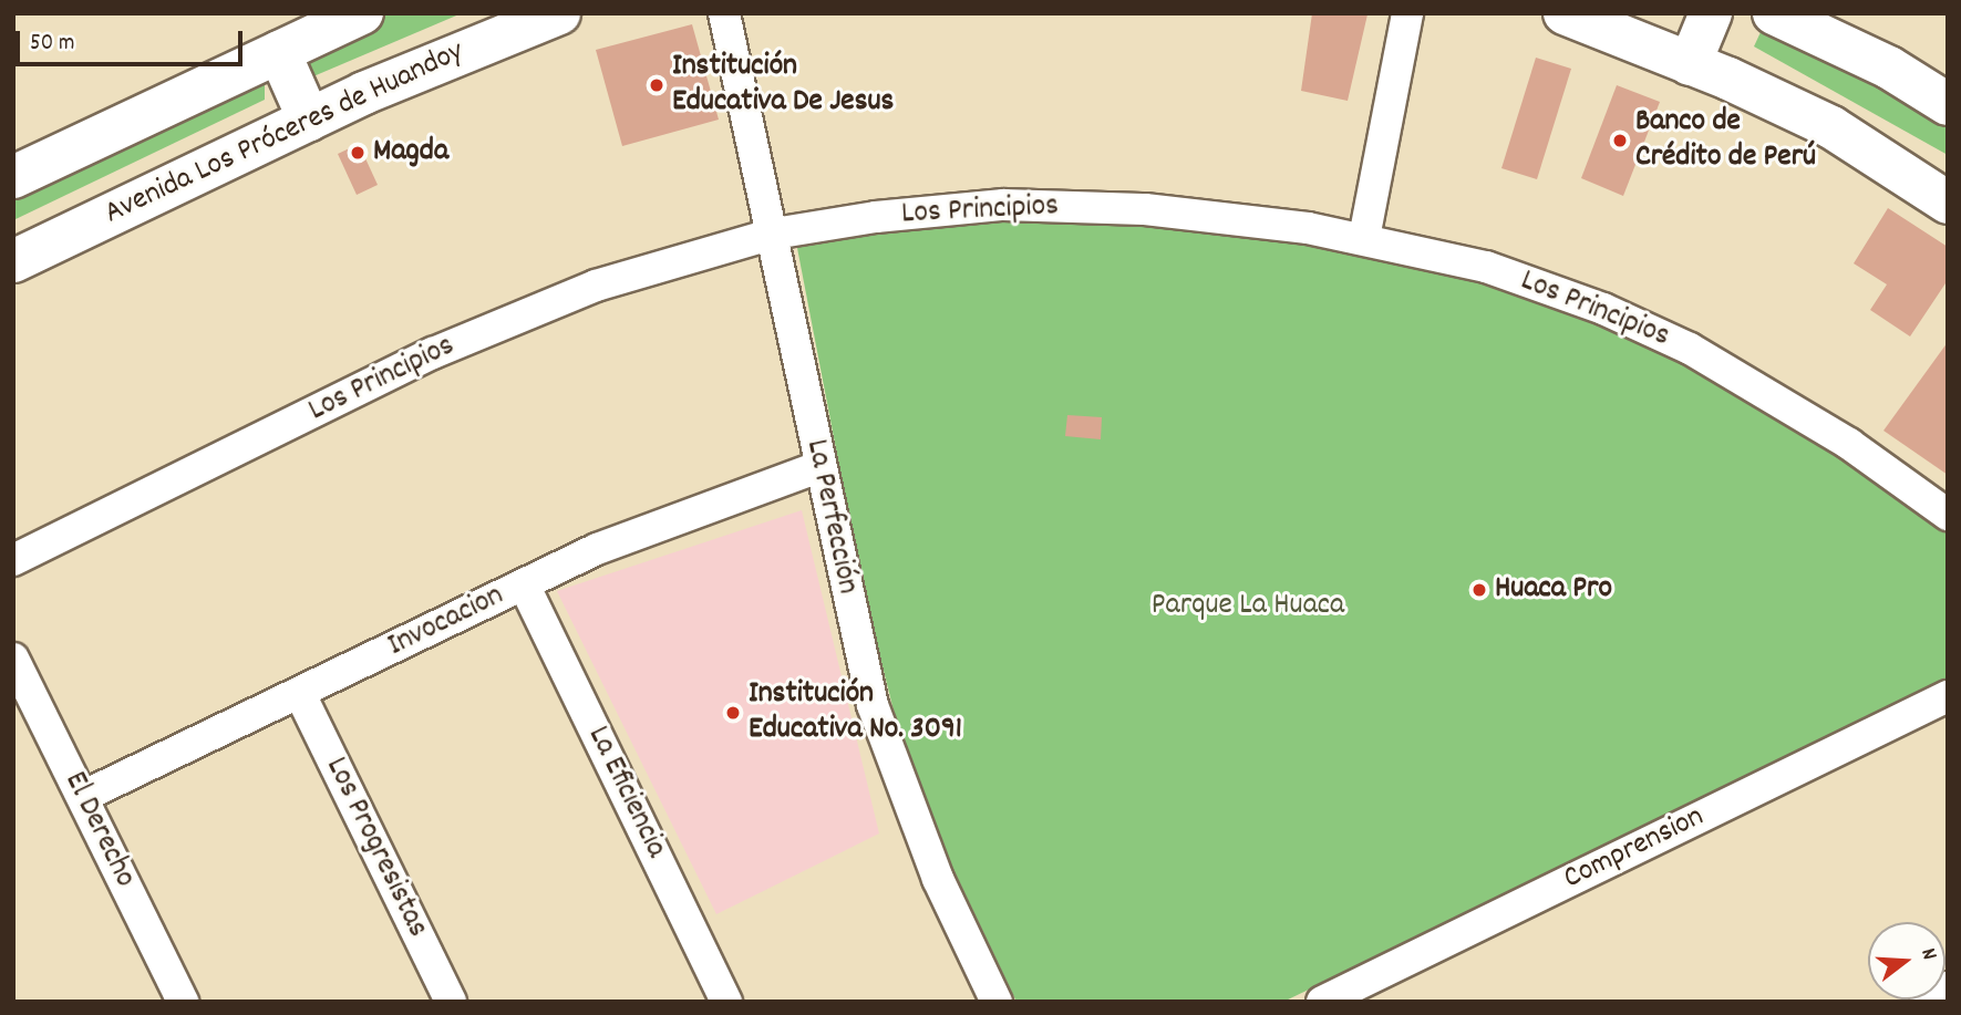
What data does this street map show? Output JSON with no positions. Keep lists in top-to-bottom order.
{
  "streets": {
    "main road": ["Avenida Los Próceres de Huandoy"],
    "street": [
      "Los Principios",
      "La Perfección",
      "Invocacion",
      "La Eficiencia",
      "El Derecho",
      "Los Progresistas",
      "Comprension"
    ]
  },
  "crossings": [
    ["Los Principios", "La Perfección"],
    ["La Perfección", "Invocacion"],
    ["Invocacion", "La Eficiencia"],
    ["Invocacion", "El Derecho"],
    ["Invocacion", "Los Progresistas"]
  ],
  "parks": ["Parque La Huaca"],
  "places": [
    "Institución Educativa De Jesus",
    "Banco de Crédito de Perú",
    "Magda",
    "Huaca Pro",
    "Institución Educativa No. 3091"
  ],
  "scale_bar": "50 m",
  "north": "right"
}
